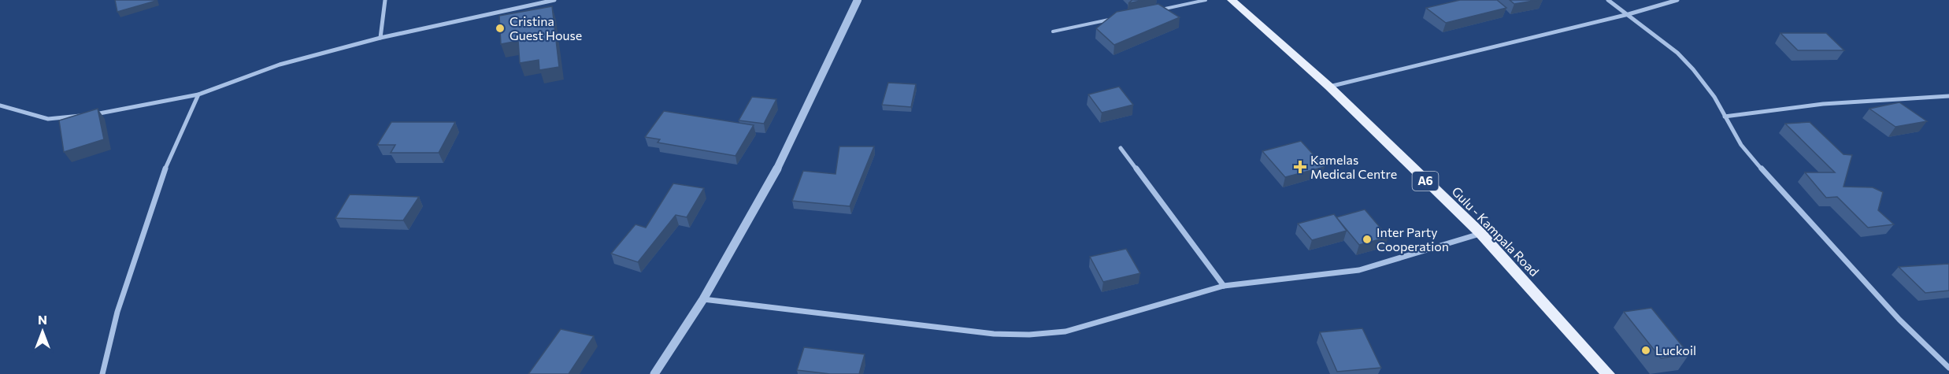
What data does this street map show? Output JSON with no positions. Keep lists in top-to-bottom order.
{
  "streets": {
    "main road": ["A6", "Gulu - Kampala Road"]
  },
  "places": {
    "other": ["Cristina Guest House", "Inter Party Cooperation", "Luckoil"],
    "health": ["Kamelas Medical Centre"]
  },
  "north": "top"
}
